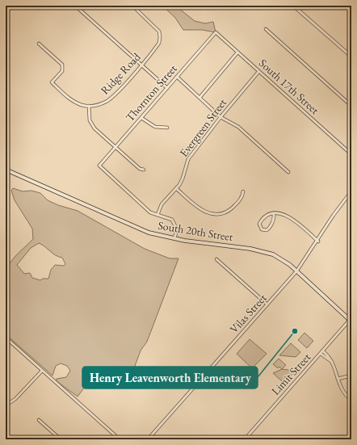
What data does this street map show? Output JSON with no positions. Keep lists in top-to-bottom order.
{
  "streets": {
    "main road": ["South 20th Street"],
    "street": [
      "Ridge Road",
      "South 17th Street",
      "Thornton Street",
      "Evergreen Street",
      "Vilas Street",
      "Limit Street"
    ]
  },
  "crossings": [
    ["South 17th Street", "Thornton Street"],
    ["South 17th Street", "Evergreen Street"],
    ["Thornton Street", "Evergreen Street"],
    ["South 20th Street", "Vilas Street"],
    ["South 20th Street", "Limit Street"]
  ],
  "places": ["Henry Leavenworth Elementary"]
}
